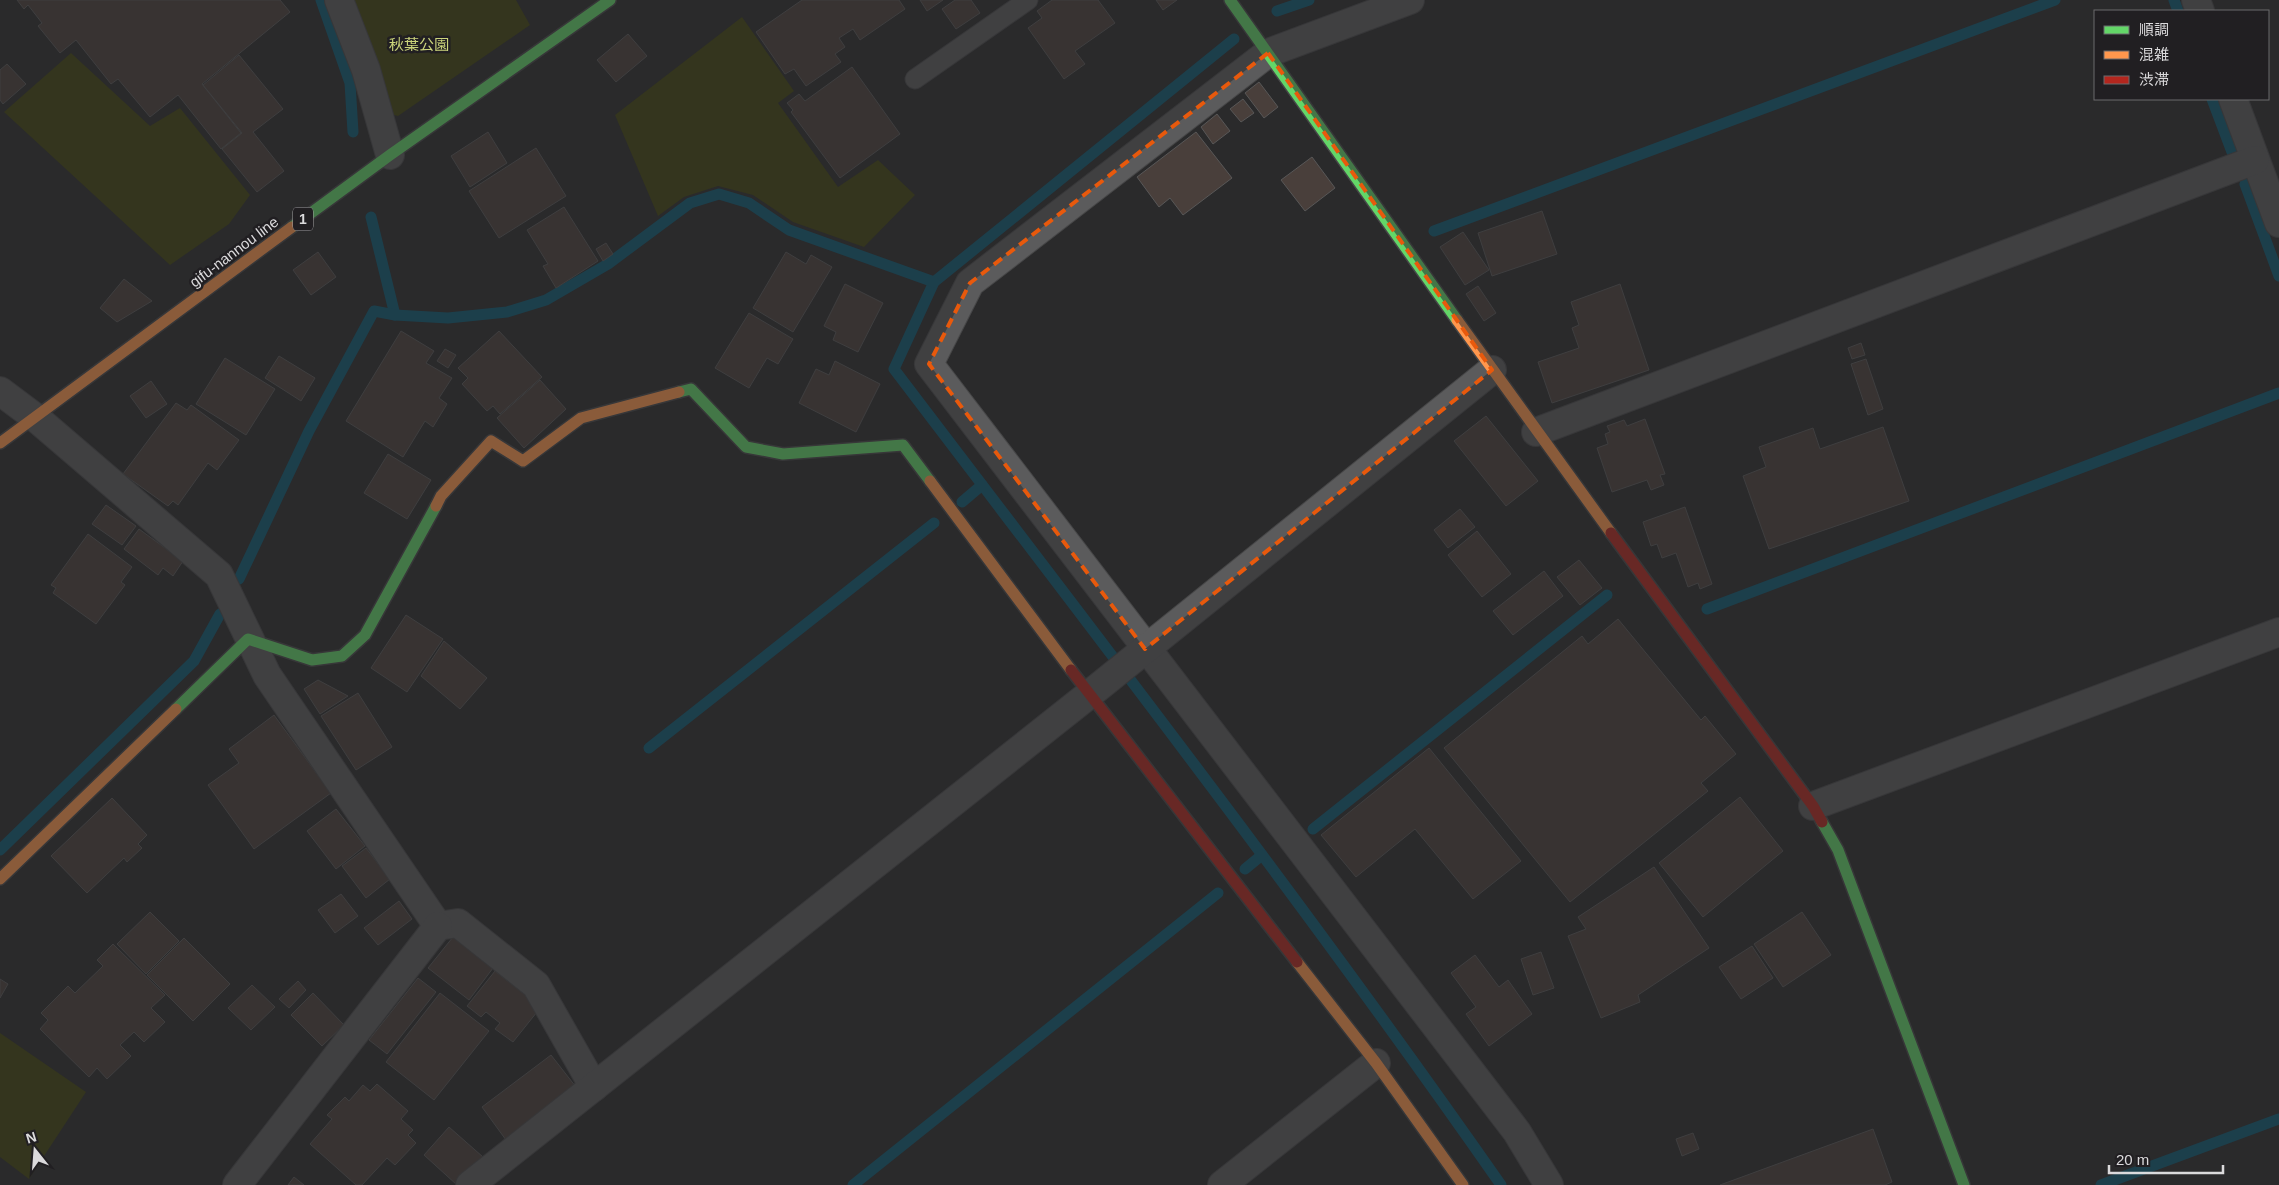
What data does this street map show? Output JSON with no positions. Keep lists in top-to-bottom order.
{
  "streets": {
    "street": ["1", "gifu-nannou line"]
  },
  "parks": ["秋葉公園"],
  "legend": ["順調", "混雑", "渋滞"],
  "scale_bar": "20 m",
  "north": "top"
}
